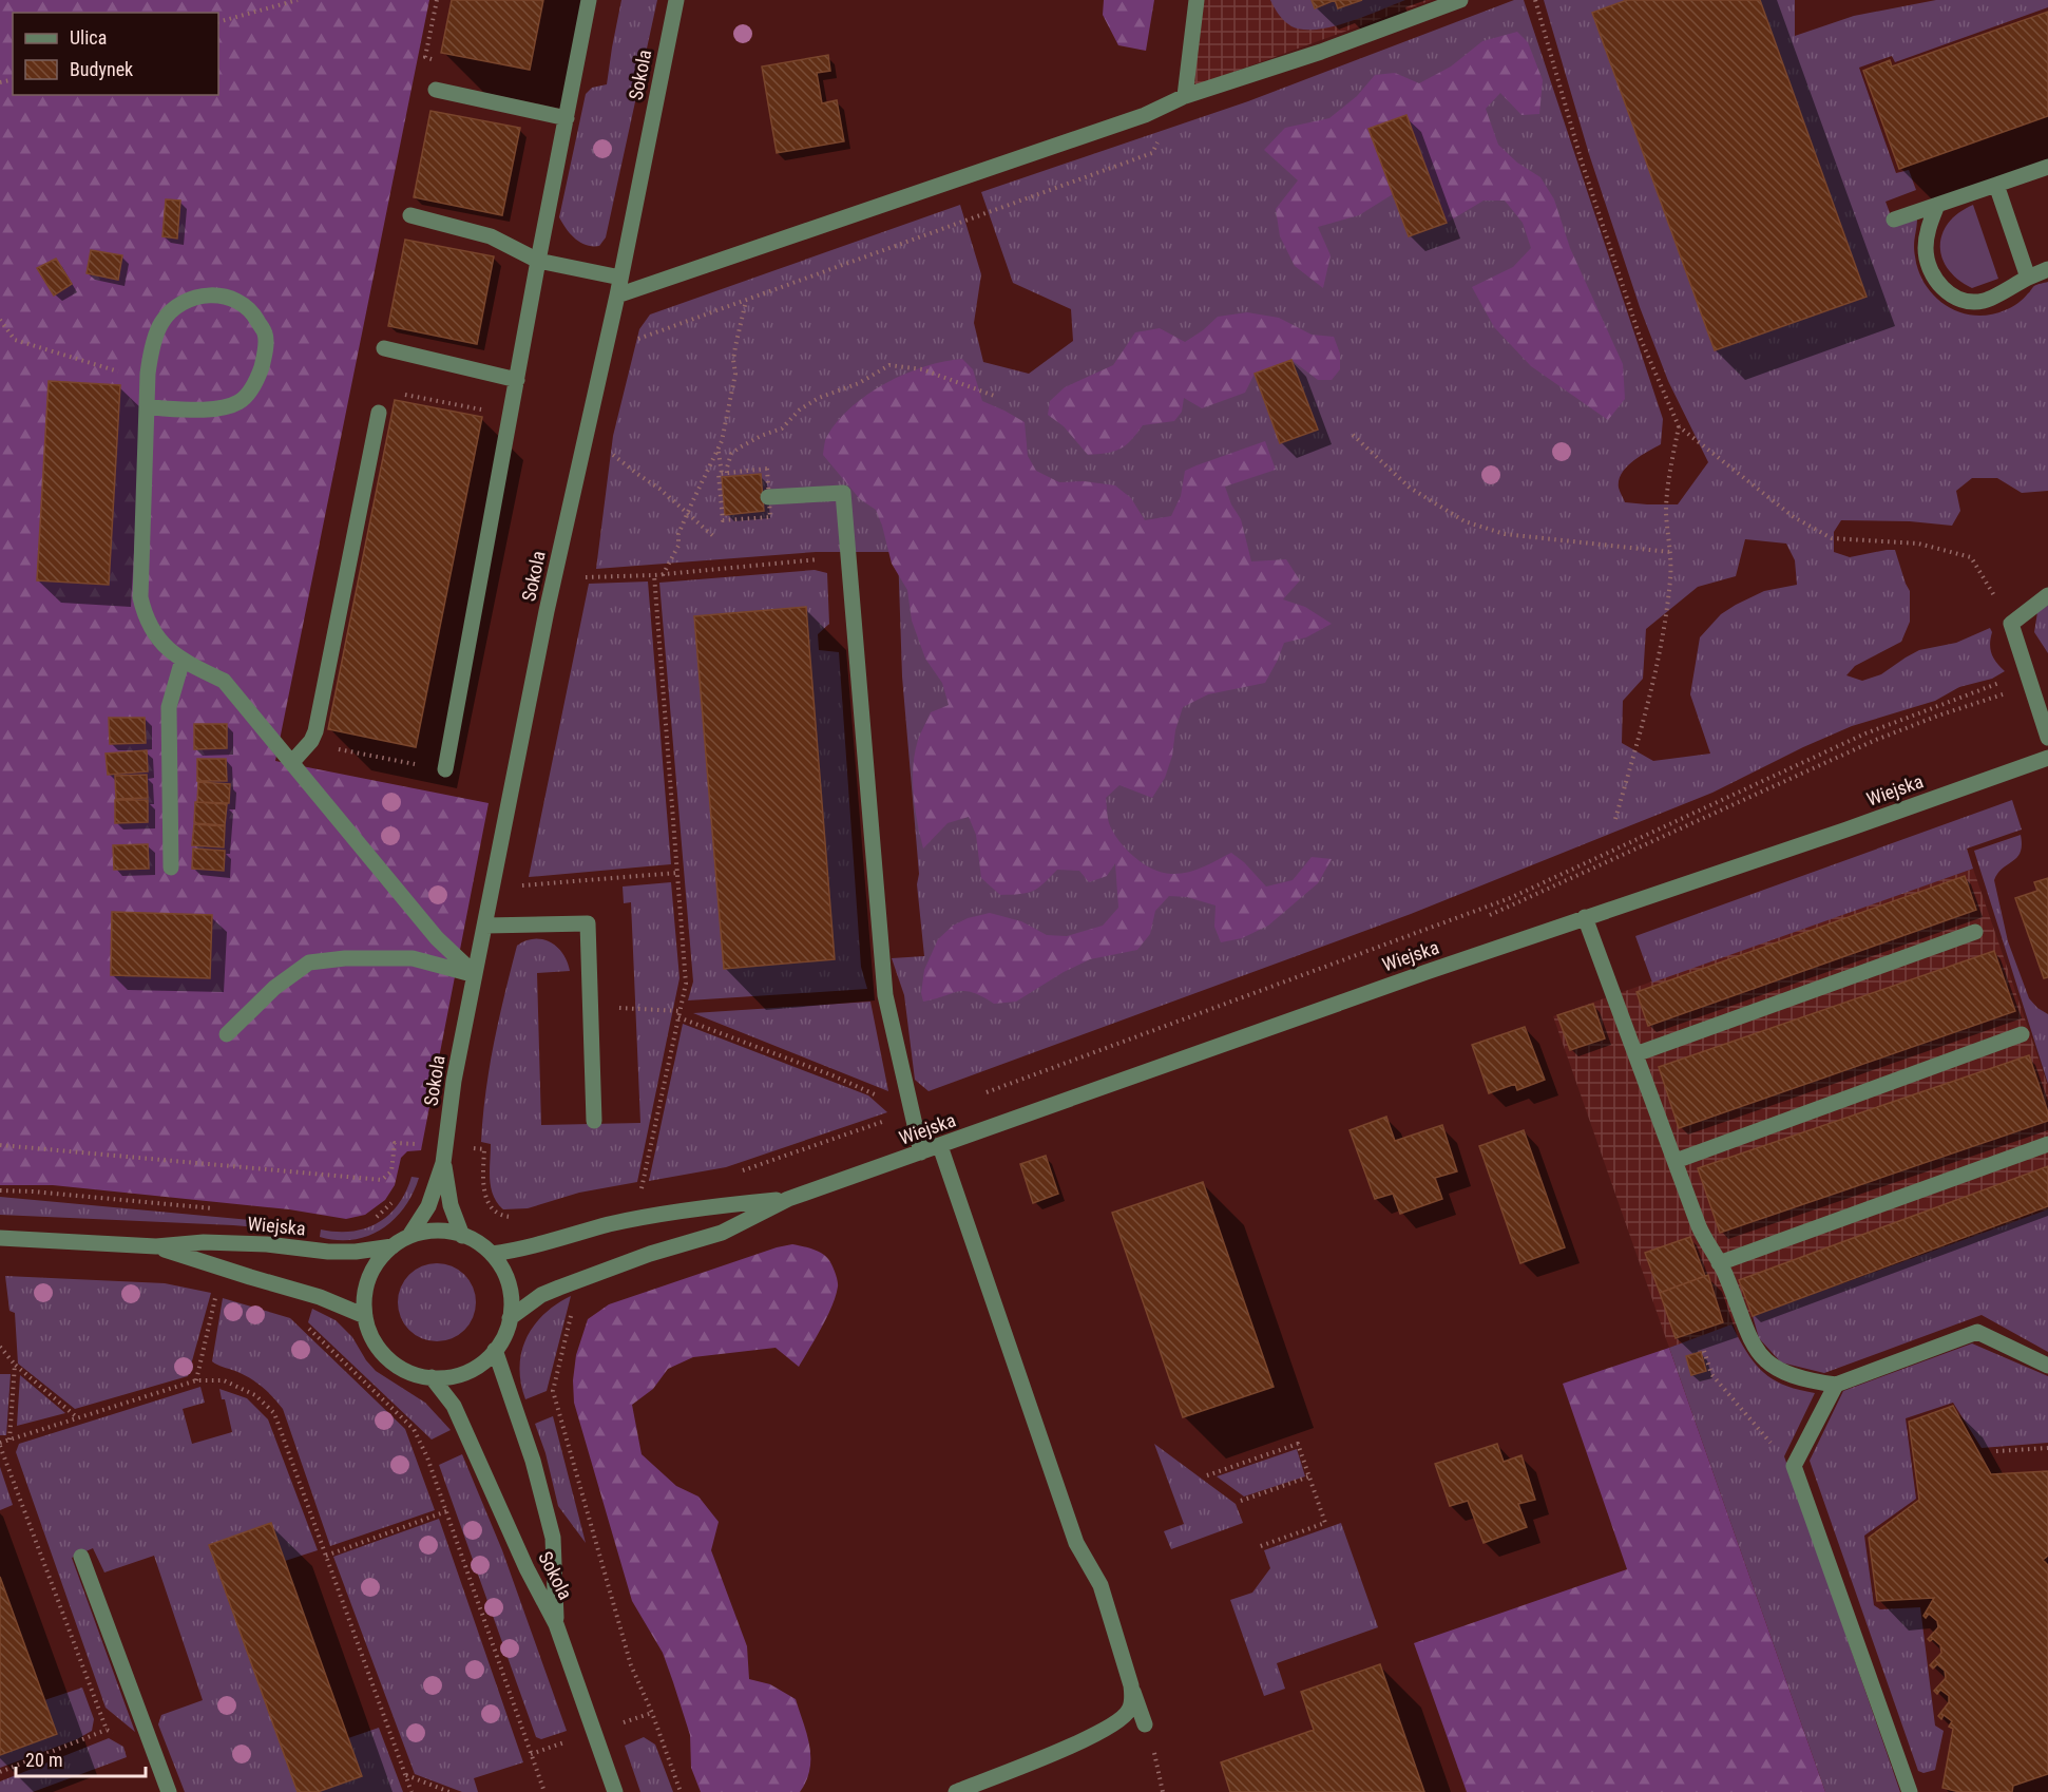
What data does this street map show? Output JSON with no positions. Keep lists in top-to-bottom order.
{
  "streets": {
    "street": ["Sokola", "Wiejska"]
  },
  "crossings": [
    ["Sokola", "Wiejska"]
  ],
  "legend": ["Ulica", "Budynek"],
  "scale_bar": "20 m"
}
